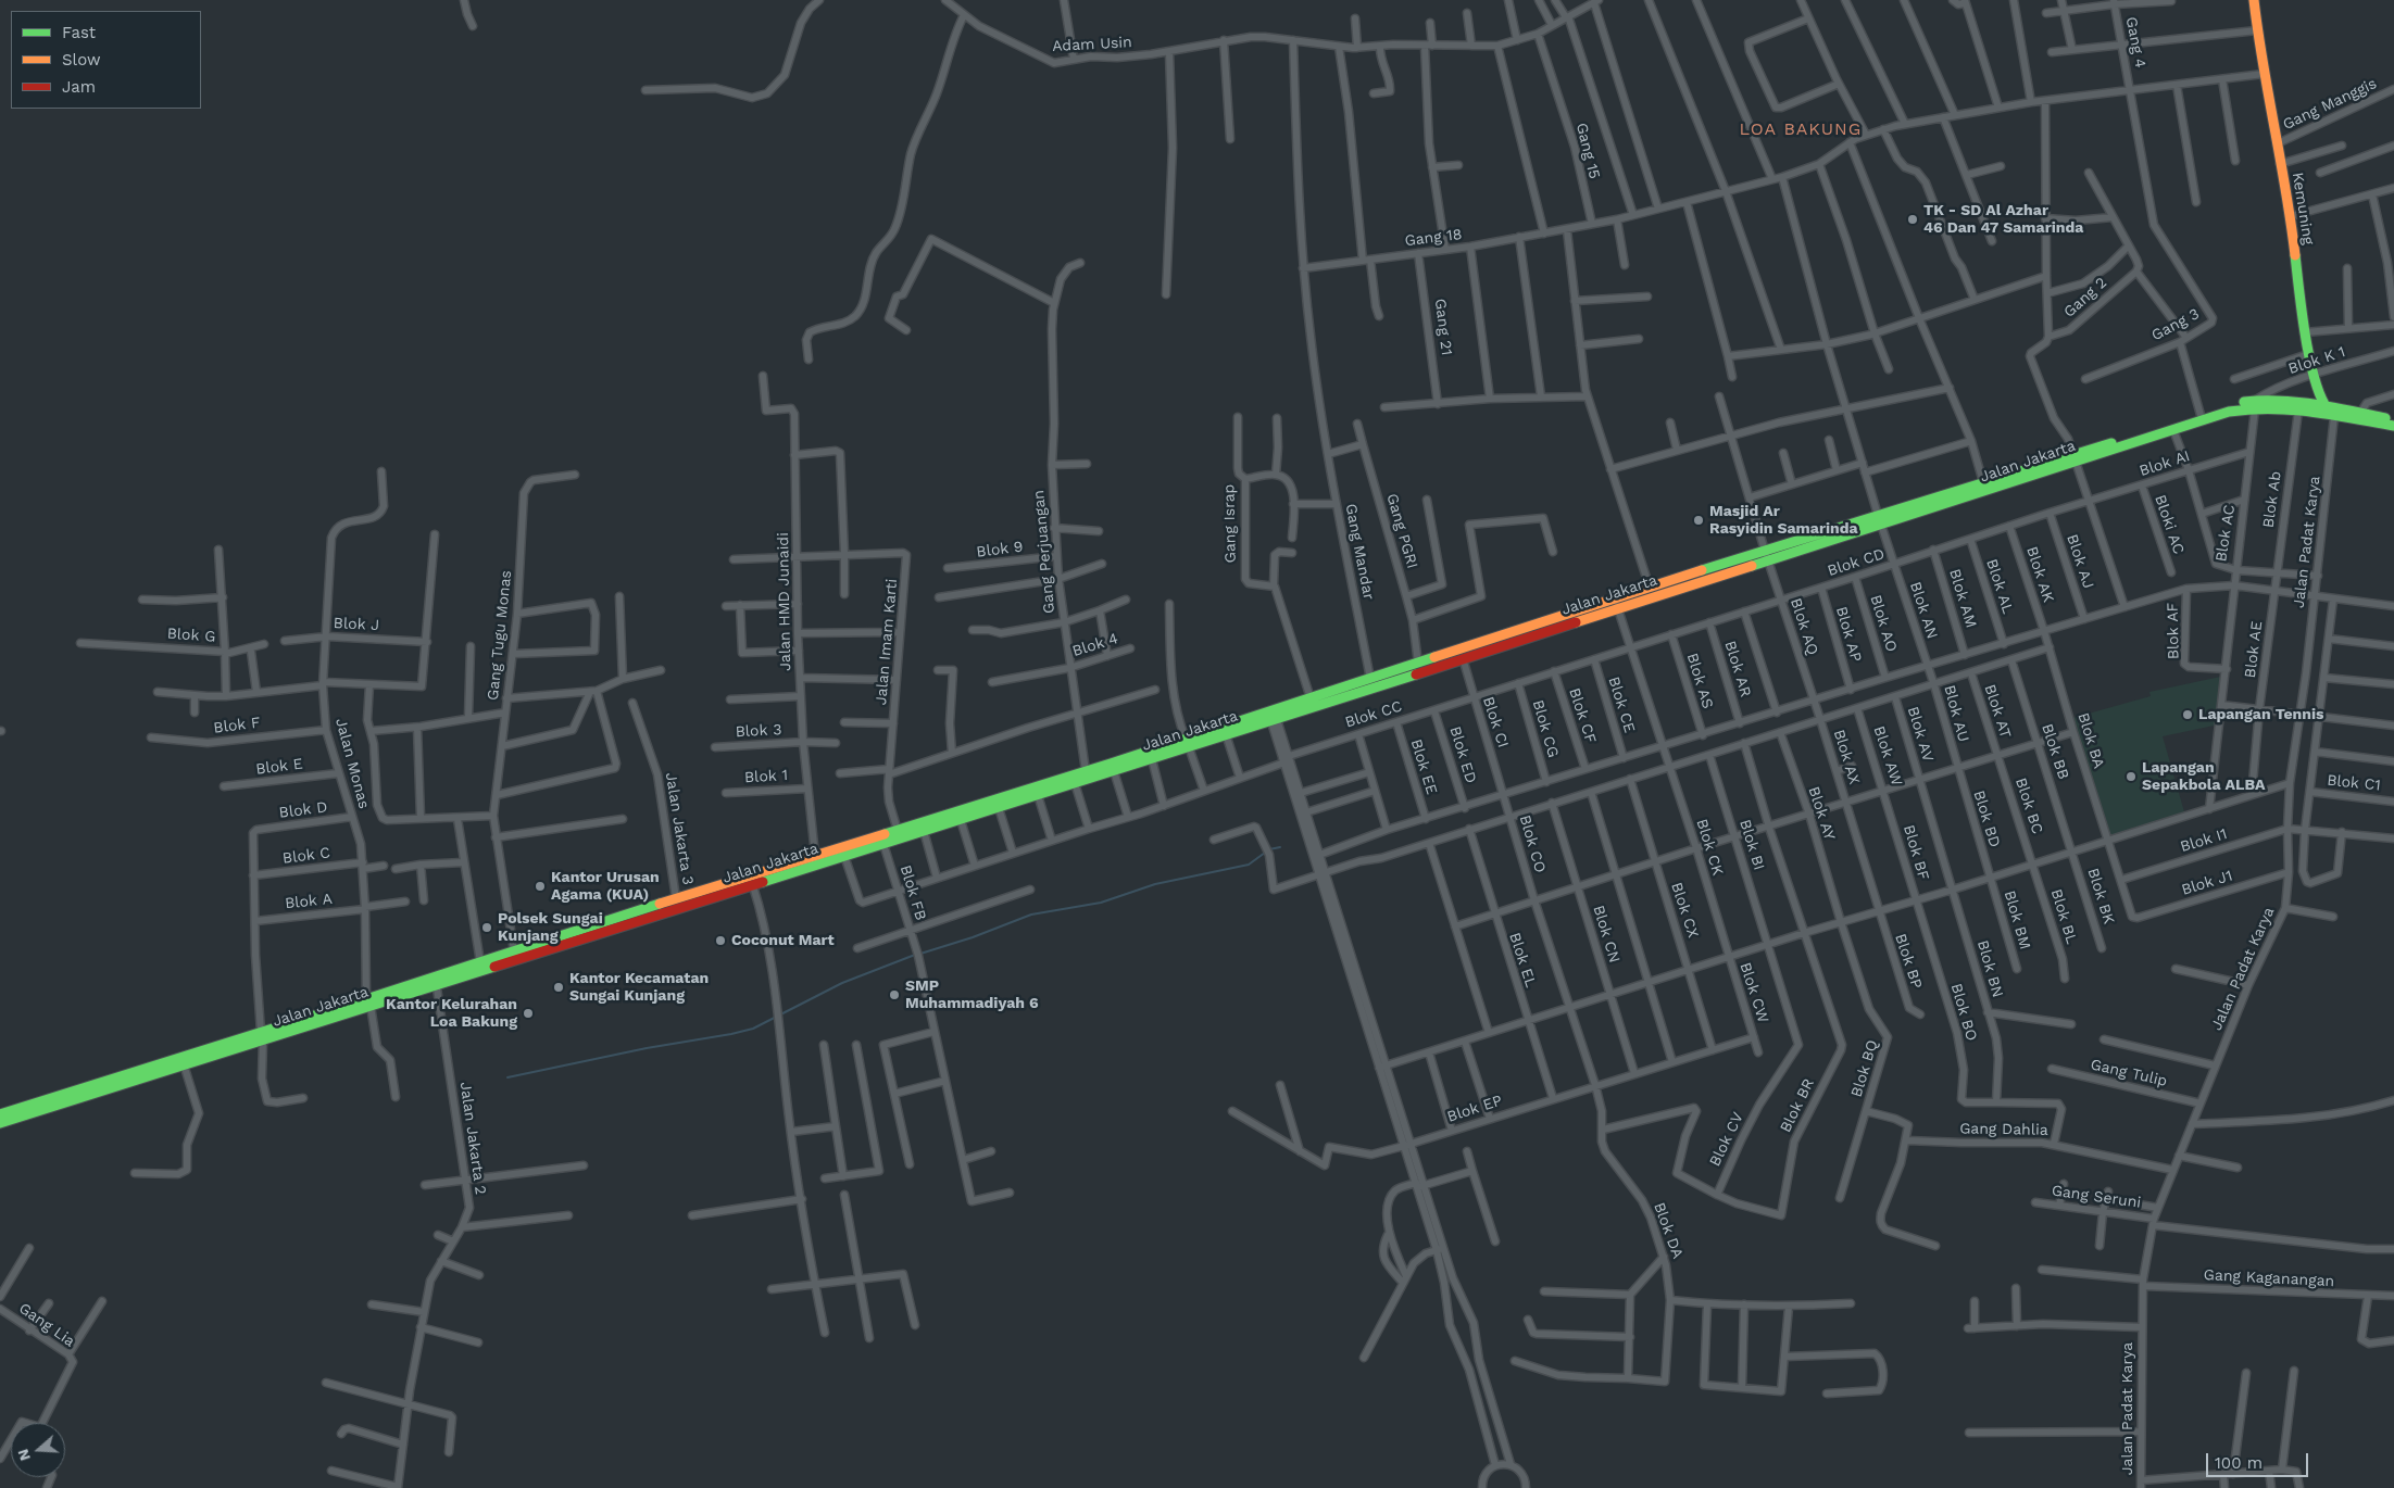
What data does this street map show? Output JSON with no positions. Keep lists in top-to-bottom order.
{
  "streets": {
    "main road": ["Kemuning", "Jalan Jakarta"],
    "street": [
      "Gang 4",
      "Adam Usin",
      "Gang Manggis",
      "Gang 15",
      "Gang 18",
      "Gang 2",
      "Gang 3",
      "Gang 21",
      "Blok K 1",
      "Blok AI",
      "Blok Ab",
      "Gang Israp",
      "Bloki AC",
      "Gang PGRI",
      "Blok AC",
      "Jalan Padat Karya",
      "Blok 9",
      "Gang Perjuangan",
      "Gang Mandar",
      "Blok AJ",
      "Blok CD",
      "Blok AK",
      "Blok AL",
      "Blok AM",
      "Jalan HMD Junaidi",
      "Blok AN",
      "Blok AO",
      "Blok J",
      "Blok AQ",
      "Blok AF",
      "Blok AP",
      "Blok G",
      "Gang Tugu Monas",
      "Jalan Imam Karti",
      "Blok 4",
      "Blok AE",
      "Blok AR",
      "Blok AS",
      "Blok CE",
      "Blok AT",
      "Blok AU",
      "Blok CC",
      "Blok CF",
      "Blok CI",
      "Blok F",
      "Blok CG",
      "Blok 3",
      "Blok AV",
      "Blok BA",
      "Blok BB",
      "Blok ED",
      "Blok AW",
      "Blok AX",
      "Jalan Monas",
      "Blok E",
      "Blok EE",
      "Blok 1",
      "Blok C1",
      "Blok BC",
      "Blok D",
      "Blok AY",
      "Blok BD",
      "Jalan Jakarta 3",
      "Blok I1",
      "Blok CO",
      "Blok BI",
      "Blok CK",
      "Blok BF",
      "Blok C",
      "Blok J1",
      "Blok FB",
      "Blok BK",
      "Blok A",
      "Blok CX",
      "Blok BL",
      "Blok BM",
      "Blok CN",
      "Blok EL",
      "Blok BP",
      "Blok BN",
      "Blok CW",
      "Blok BO",
      "Blok BQ",
      "Gang Tulip",
      "Blok BR",
      "Blok EP",
      "Gang Dahlia",
      "Jalan Jakarta 2",
      "Blok CV",
      "Gang Seruni",
      "Blok DA",
      "Gang Kaganangan",
      "Gang Lia"
    ]
  },
  "crossings": [
    ["Gang 4", "Gang 18"],
    ["Gang 4", "Gang 3"],
    ["Adam Usin", "Gang 15"],
    ["Adam Usin", "Gang Mandar"],
    ["Gang Manggis", "Kemuning"],
    ["Gang 15", "Gang 18"],
    ["Kemuning", "Gang 18"],
    ["Kemuning", "Blok K 1"],
    ["Kemuning", "Jalan Jakarta"],
    ["Kemuning", "Jalan Padat Karya"],
    ["Gang 18", "Gang 21"],
    ["Gang 18", "Gang Mandar"],
    ["Gang 18", "Blok AN"],
    ["Blok K 1", "Jalan Jakarta"],
    ["Blok K 1", "Blok AC"],
    ["Jalan Jakarta", "Blok Ab"],
    ["Jalan Jakarta", "Gang PGRI"],
    ["Jalan Jakarta", "Blok AC"],
    ["Jalan Jakarta", "Jalan Padat Karya"],
    ["Jalan Jakarta", "Gang Perjuangan"],
    ["Jalan Jakarta", "Gang Mandar"],
    ["Jalan Jakarta", "Jalan HMD Junaidi"],
    ["Jalan Jakarta", "Blok AN"],
    ["Jalan Jakarta", "Blok AQ"],
    ["Jalan Jakarta", "Gang Tugu Monas"],
    ["Jalan Jakarta", "Jalan Imam Karti"],
    ["Jalan Jakarta", "Blok CC"],
    ["Jalan Jakarta", "Blok CI"],
    ["Jalan Jakarta", "Jalan Monas"],
    ["Jalan Jakarta", "Jalan Jakarta 3"],
    ["Jalan Jakarta", "Blok FB"],
    ["Jalan Jakarta", "Jalan Jakarta 2"],
    ["Blok AI", "Bloki AC"],
    ["Blok AI", "Blok AC"],
    ["Blok AI", "Blok CD"],
    ["Blok Ab", "Blok AE"],
    ["Jalan Padat Karya", "Blok I1"],
    ["Jalan Padat Karya", "Blok J1"],
    ["Jalan Padat Karya", "Gang Tulip"],
    ["Jalan Padat Karya", "Gang Dahlia"],
    ["Jalan Padat Karya", "Gang Seruni"],
    ["Jalan Padat Karya", "Gang Kaganangan"],
    ["Blok 9", "Gang Perjuangan"],
    ["Gang Perjuangan", "Blok 4"],
    ["Blok AJ", "Blok CD"],
    ["Blok CD", "Blok AK"],
    ["Blok CD", "Blok AL"],
    ["Blok CD", "Blok AM"],
    ["Blok CD", "Blok AN"],
    ["Blok CD", "Blok AO"],
    ["Blok CD", "Blok AQ"],
    ["Blok CD", "Blok AP"],
    ["Blok CD", "Blok AR"],
    ["Blok CD", "Blok AS"],
    ["Blok CD", "Blok CE"],
    ["Blok CD", "Blok CC"],
    ["Blok CD", "Blok CF"],
    ["Blok CD", "Blok CI"],
    ["Blok CD", "Blok CG"],
    ["Blok AK", "Blok BA"],
    ["Jalan HMD Junaidi", "Jalan Imam Karti"],
    ["Jalan HMD Junaidi", "Blok 3"],
    ["Jalan HMD Junaidi", "Blok 1"],
    ["Blok AN", "Blok AU"],
    ["Blok J", "Jalan Monas"],
    ["Blok AQ", "Blok AX"],
    ["Blok AT", "Blok BC"],
    ["Blok AU", "Blok BD"],
    ["Blok CC", "Blok CI"],
    ["Blok CC", "Blok ED"],
    ["Blok CC", "Blok EE"],
    ["Blok CC", "Blok FB"],
    ["Blok CI", "Blok CO"],
    ["Blok F", "Jalan Monas"],
    ["Blok AV", "Blok BN"],
    ["Blok BA", "Blok I1"],
    ["Blok BA", "Blok J1"],
    ["Blok BB", "Blok BK"],
    ["Blok AW", "Blok BF"],
    ["Blok AX", "Blok BP"],
    ["Jalan Monas", "Blok E"],
    ["Jalan Monas", "Blok D"],
    ["Jalan Monas", "Blok C"],
    ["Jalan Monas", "Blok A"],
    ["Blok BC", "Blok BL"],
    ["Blok D", "Blok C"],
    ["Blok AY", "Blok BQ"],
    ["Blok BD", "Blok BM"],
    ["Blok CO", "Blok DA"],
    ["Blok BI", "Blok CV"],
    ["Blok CK", "Blok CW"],
    ["Blok BF", "Blok BO"],
    ["Blok CX", "Blok EP"],
    ["Blok CN", "Blok EP"],
    ["Blok EL", "Blok EP"],
    ["Blok BN", "Blok BO"],
    ["Blok CW", "Blok EP"],
    ["Blok BR", "Blok CV"],
    ["Blok EP", "Blok DA"]
  ],
  "districts": ["LOA BAKUNG"],
  "places": [
    "TK - SD Al Azhar 46 Dan 47 Samarinda",
    "Masjid Ar Rasyidin Samarinda",
    "Lapangan Tennis",
    "Lapangan Sepakbola ALBA",
    "Kantor Urusan Agama (KUA)",
    "Polsek Sungai Kunjang",
    "Coconut Mart",
    "Kantor Kecamatan Sungai Kunjang",
    "SMP Muhammadiyah 6",
    "Kantor Kelurahan Loa Bakung"
  ],
  "legend": ["Fast", "Slow", "Jam"],
  "scale_bar": "100 m",
  "north": "left"
}
